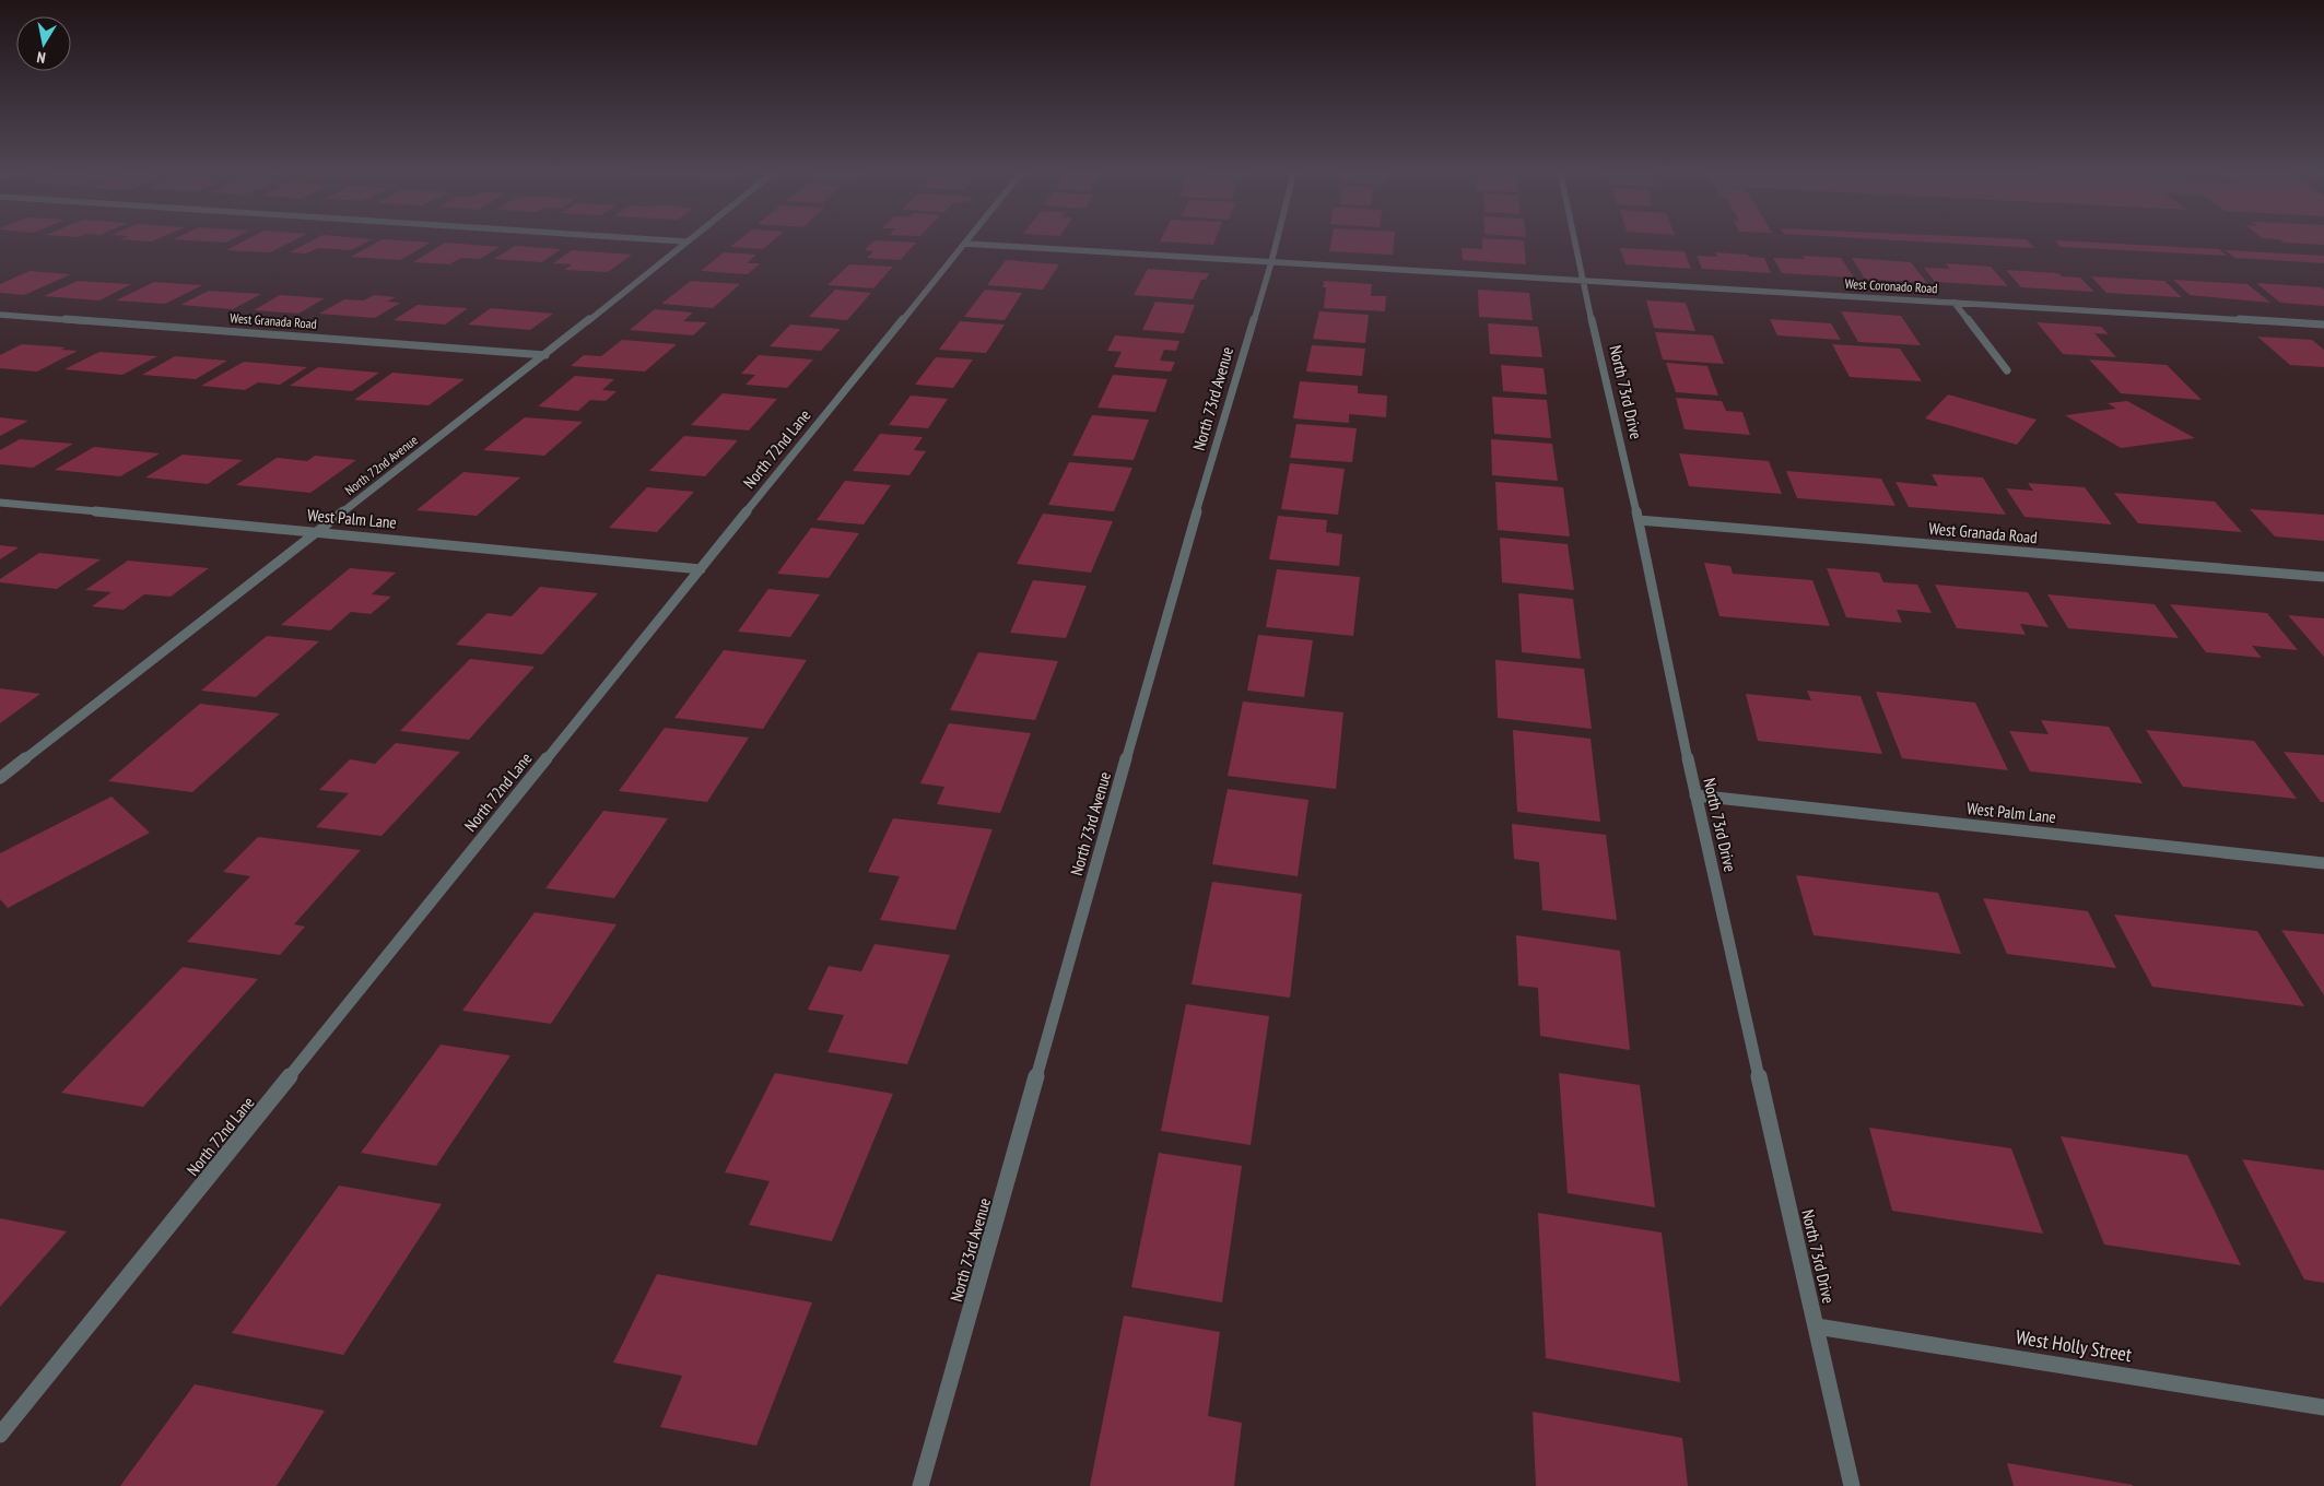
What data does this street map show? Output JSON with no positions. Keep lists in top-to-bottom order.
{
  "streets": {
    "street": [
      "West Coronado Road",
      "West Granada Road",
      "North 73rd Drive",
      "North 73rd Avenue",
      "North 72nd Lane",
      "North 72nd Avenue",
      "West Palm Lane",
      "West Holly Street"
    ]
  },
  "crossings": [
    ["West Coronado Road", "North 73rd Drive"],
    ["West Coronado Road", "North 73rd Avenue"],
    ["West Coronado Road", "North 72nd Lane"],
    ["West Granada Road", "North 73rd Drive"],
    ["West Granada Road", "North 72nd Avenue"],
    ["North 73rd Drive", "West Palm Lane"],
    ["North 73rd Drive", "West Holly Street"],
    ["North 72nd Lane", "West Palm Lane"],
    ["North 72nd Avenue", "West Palm Lane"]
  ],
  "north": "bottom"
}
